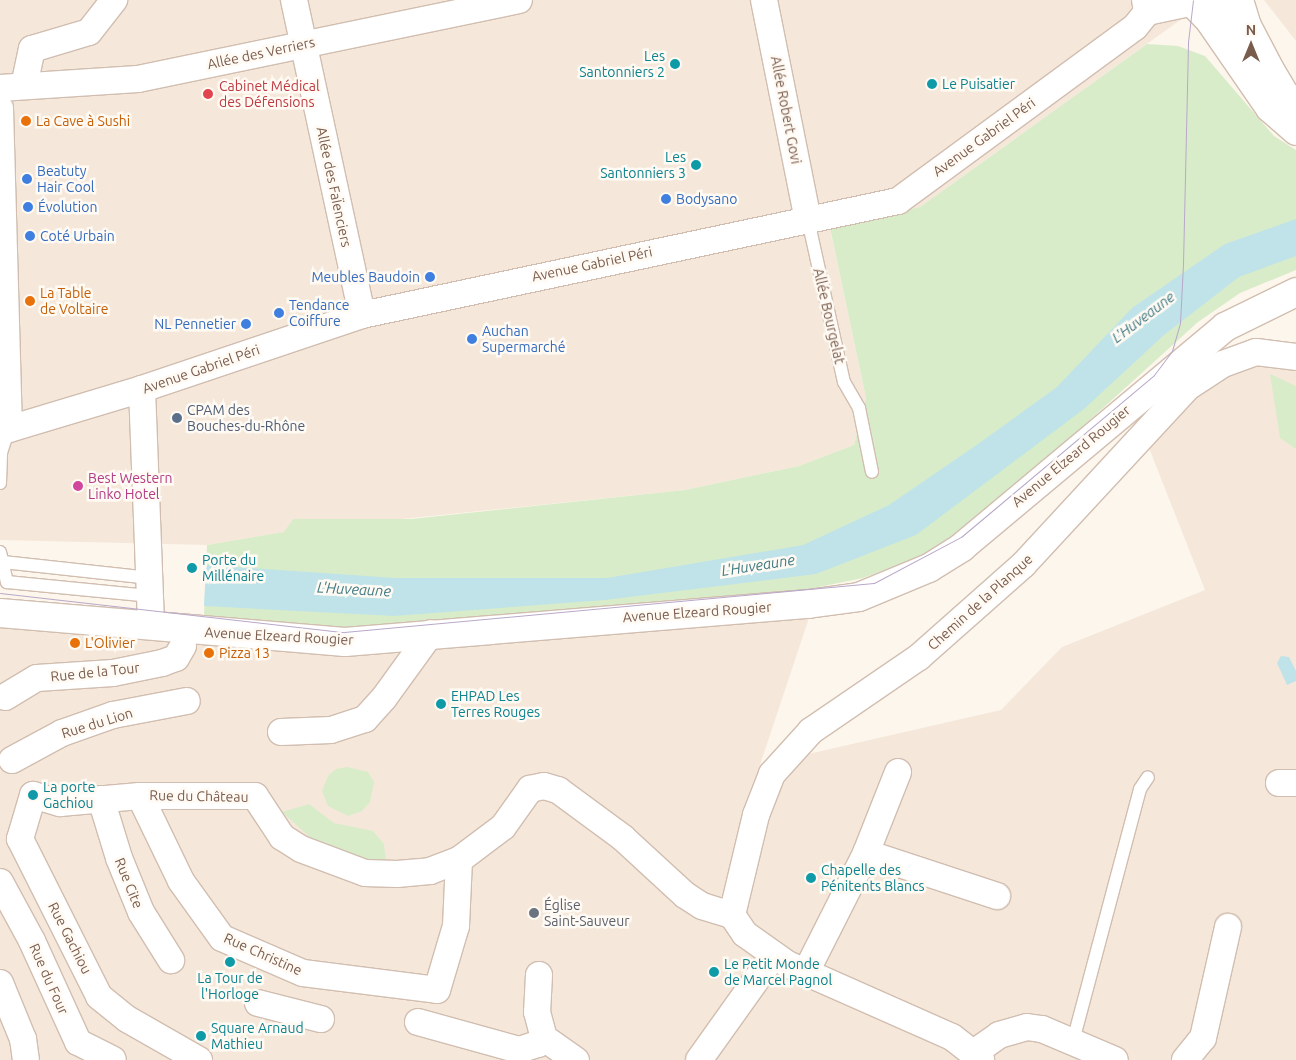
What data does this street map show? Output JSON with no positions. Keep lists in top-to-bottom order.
{
  "streets": {
    "street": [
      "Allée des Verriers",
      "Allée Robert Govi",
      "Avenue Gabriel Péri",
      "Allée des FaÏenciers",
      "Avenue Elzeard Rougier",
      "Chemin de la Planque",
      "Rue de la Tour",
      "Rue du Lion",
      "Rue du Château",
      "Rue Cite",
      "Rue Gachiou",
      "Rue Christine",
      "Rue du Four"
    ],
    "lane": ["Allée Bourgelat"]
  },
  "crossings": [
    ["Allée des Verriers", "Allée des FaÏenciers"],
    ["Allée Robert Govi", "Avenue Gabriel Péri"],
    ["Allée Robert Govi", "Allée Bourgelat"],
    ["Avenue Gabriel Péri", "Allée des FaÏenciers"],
    ["Avenue Gabriel Péri", "Allée Bourgelat"],
    ["Chemin de la Planque", "Rue du Château"],
    ["Rue du Château", "Rue Cite"],
    ["Rue du Château", "Rue Gachiou"],
    ["Rue du Château", "Rue Christine"]
  ],
  "water": ["L'Huveaune"],
  "places": [
    "Les Santonniers 2",
    "Le Puisatier",
    "Cabinet Médical des Défensions",
    "La Cave à Sushi",
    "Les Santonniers 3",
    "Beatuty Hair Cool",
    "Bodysano",
    "Évolution",
    "Coté Urbain",
    "Meubles Baudoin",
    "La Table de Voltaire",
    "Tendance Coiffure",
    "NL Pennetier",
    "Auchan Supermarché",
    "CPAM des Bouches-du-Rhône",
    "Best Western Linko Hotel",
    "Porte du Millénaire",
    "L'Olivier",
    "Pizza 13",
    "EHPAD Les Terres Rouges",
    "La porte Gachiou",
    "Chapelle des Pénitents Blancs",
    "Église Saint-Sauveur",
    "La Tour de l'Horloge",
    "Le Petit Monde de Marcel Pagnol",
    "Square Arnaud Mathieu"
  ],
  "north": "top"
}
